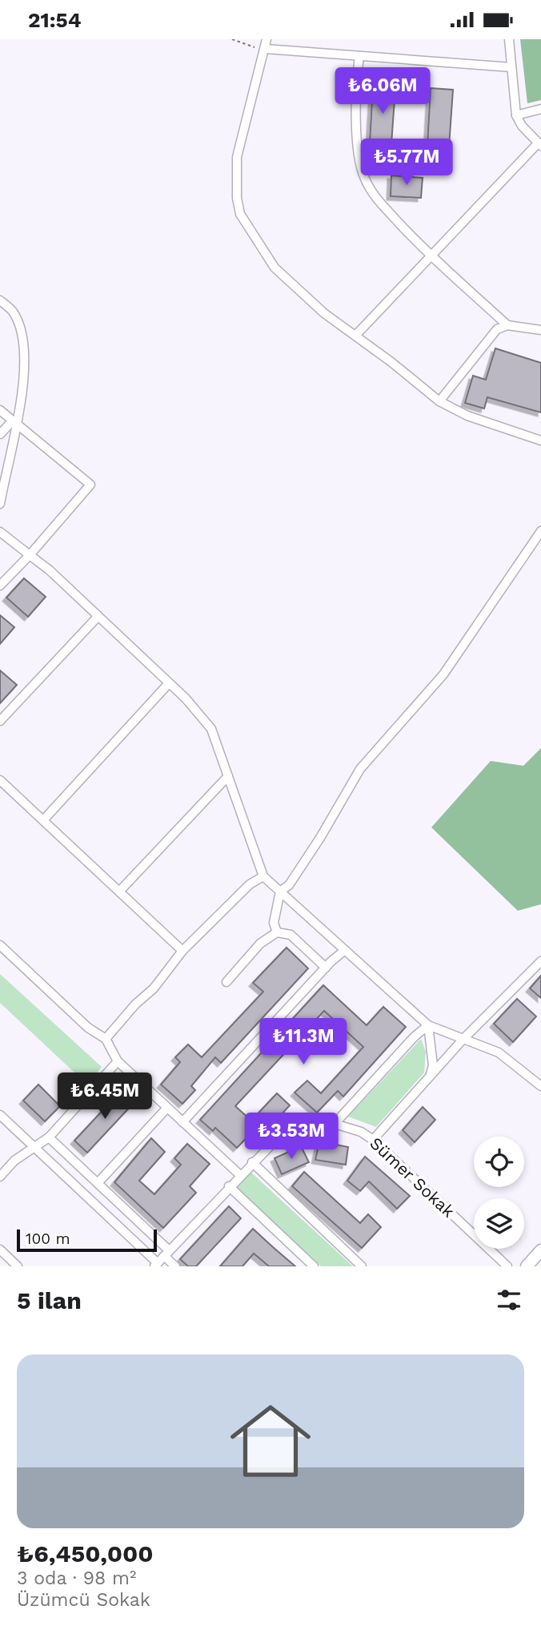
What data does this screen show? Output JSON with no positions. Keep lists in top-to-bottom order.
{
  "streets": {
    "street": ["Sümer Sokak"]
  },
  "scale_bar": "100 m",
  "page": {
    "status": "21:54",
    "price": [
      "₺6.06M",
      "₺5.77M",
      "₺11.3M",
      "₺6.45M",
      "₺3.53M"
    ],
    "scale": "100 m",
    "heading": "5 ilan",
    "list": [
      {
        "name": "₺6,450,000",
        "note": "3 oda · 98 m² · Üzümcü Sokak"
      }
    ]
  }
}
